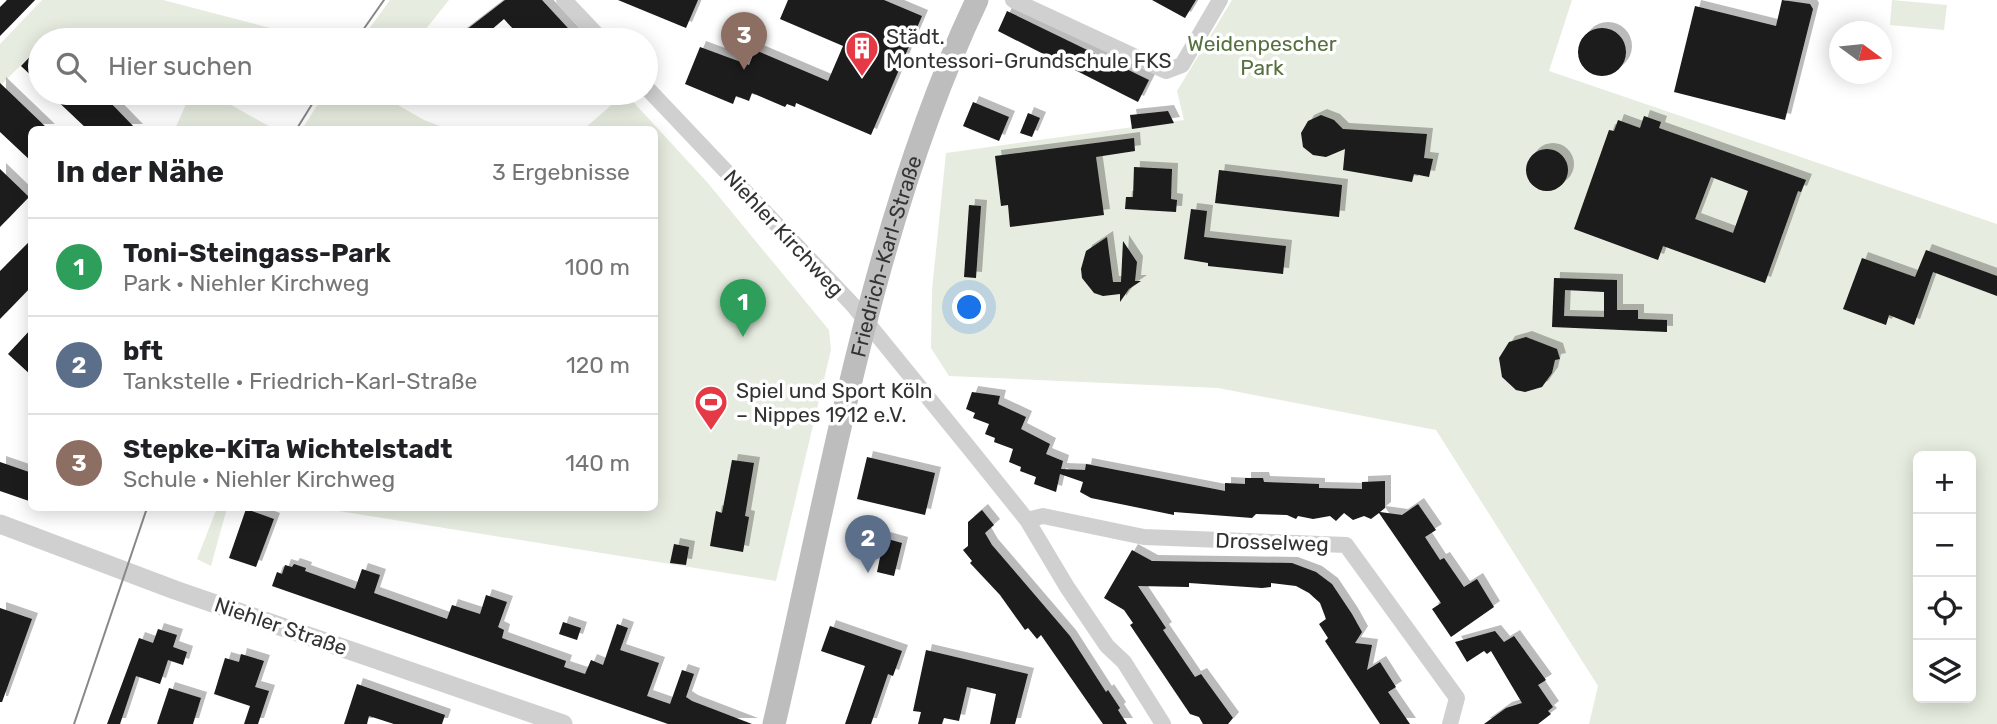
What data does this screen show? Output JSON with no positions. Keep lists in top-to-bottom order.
{
  "streets": {
    "main road": ["Friedrich-Karl-Straße"],
    "street": ["Niehler Kirchweg", "Drosselweg", "Niehler Straße"]
  },
  "crossings": [
    ["Niehler Kirchweg", "Friedrich-Karl-Straße"],
    ["Niehler Kirchweg", "Drosselweg"]
  ],
  "parks": ["Weidenpescher Park"],
  "places": {
    "building": ["Städt. Montessori-Grundschule FKS"],
    "sports": ["Spiel und Sport Köln – Nippes 1912 e.V."]
  },
  "north": "right",
  "page": {
    "pins": ["3", "1", "2"],
    "search": "Hier suchen",
    "heading": ["In der Nähe", "3 Ergebnisse"],
    "list": [
      {
        "mark": "1",
        "name": "Toni-Steingass-Park",
        "note": "Park · Niehler Kirchweg",
        "value": "100 m"
      },
      {
        "mark": "2",
        "name": "bft",
        "note": "Tankstelle · Friedrich-Karl-Straße",
        "value": "120 m"
      },
      {
        "mark": "3",
        "name": "Stepke-KiTa Wichtelstadt",
        "note": "Schule · Niehler Kirchweg",
        "value": "140 m"
      }
    ],
    "map_buttons": ["+", "−"]
  }
}
